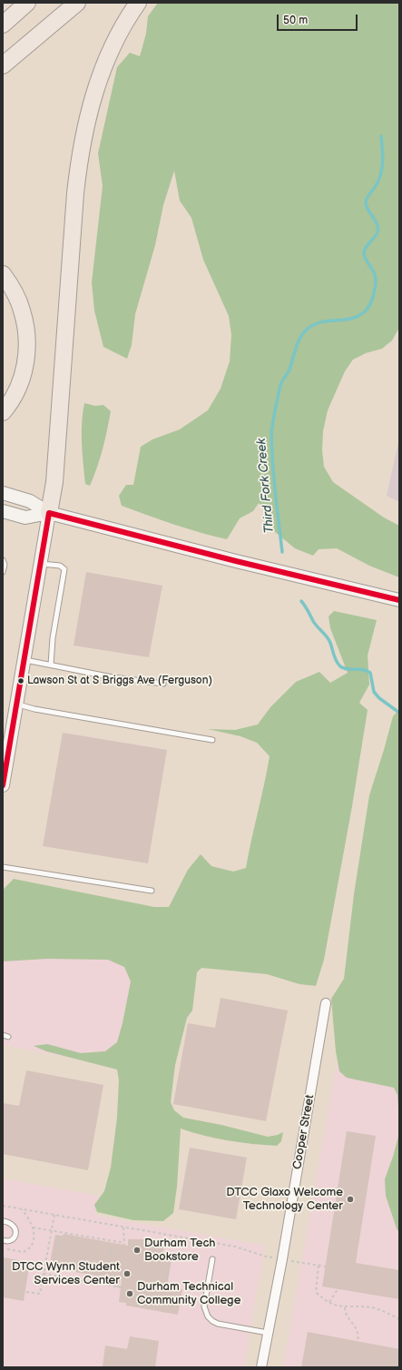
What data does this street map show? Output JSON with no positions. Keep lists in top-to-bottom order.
{
  "streets": {
    "street": ["Cooper Street"]
  },
  "water": ["Third Fork Creek"],
  "places": [
    "Lawson St at S Briggs Ave (Ferguson)",
    "DTCC Glaxo Welcome Technology Center",
    "Durham Tech Bookstore",
    "DTCC Wynn Student Services Center",
    "Durham Technical Community College"
  ],
  "scale_bar": "50 m"
}
